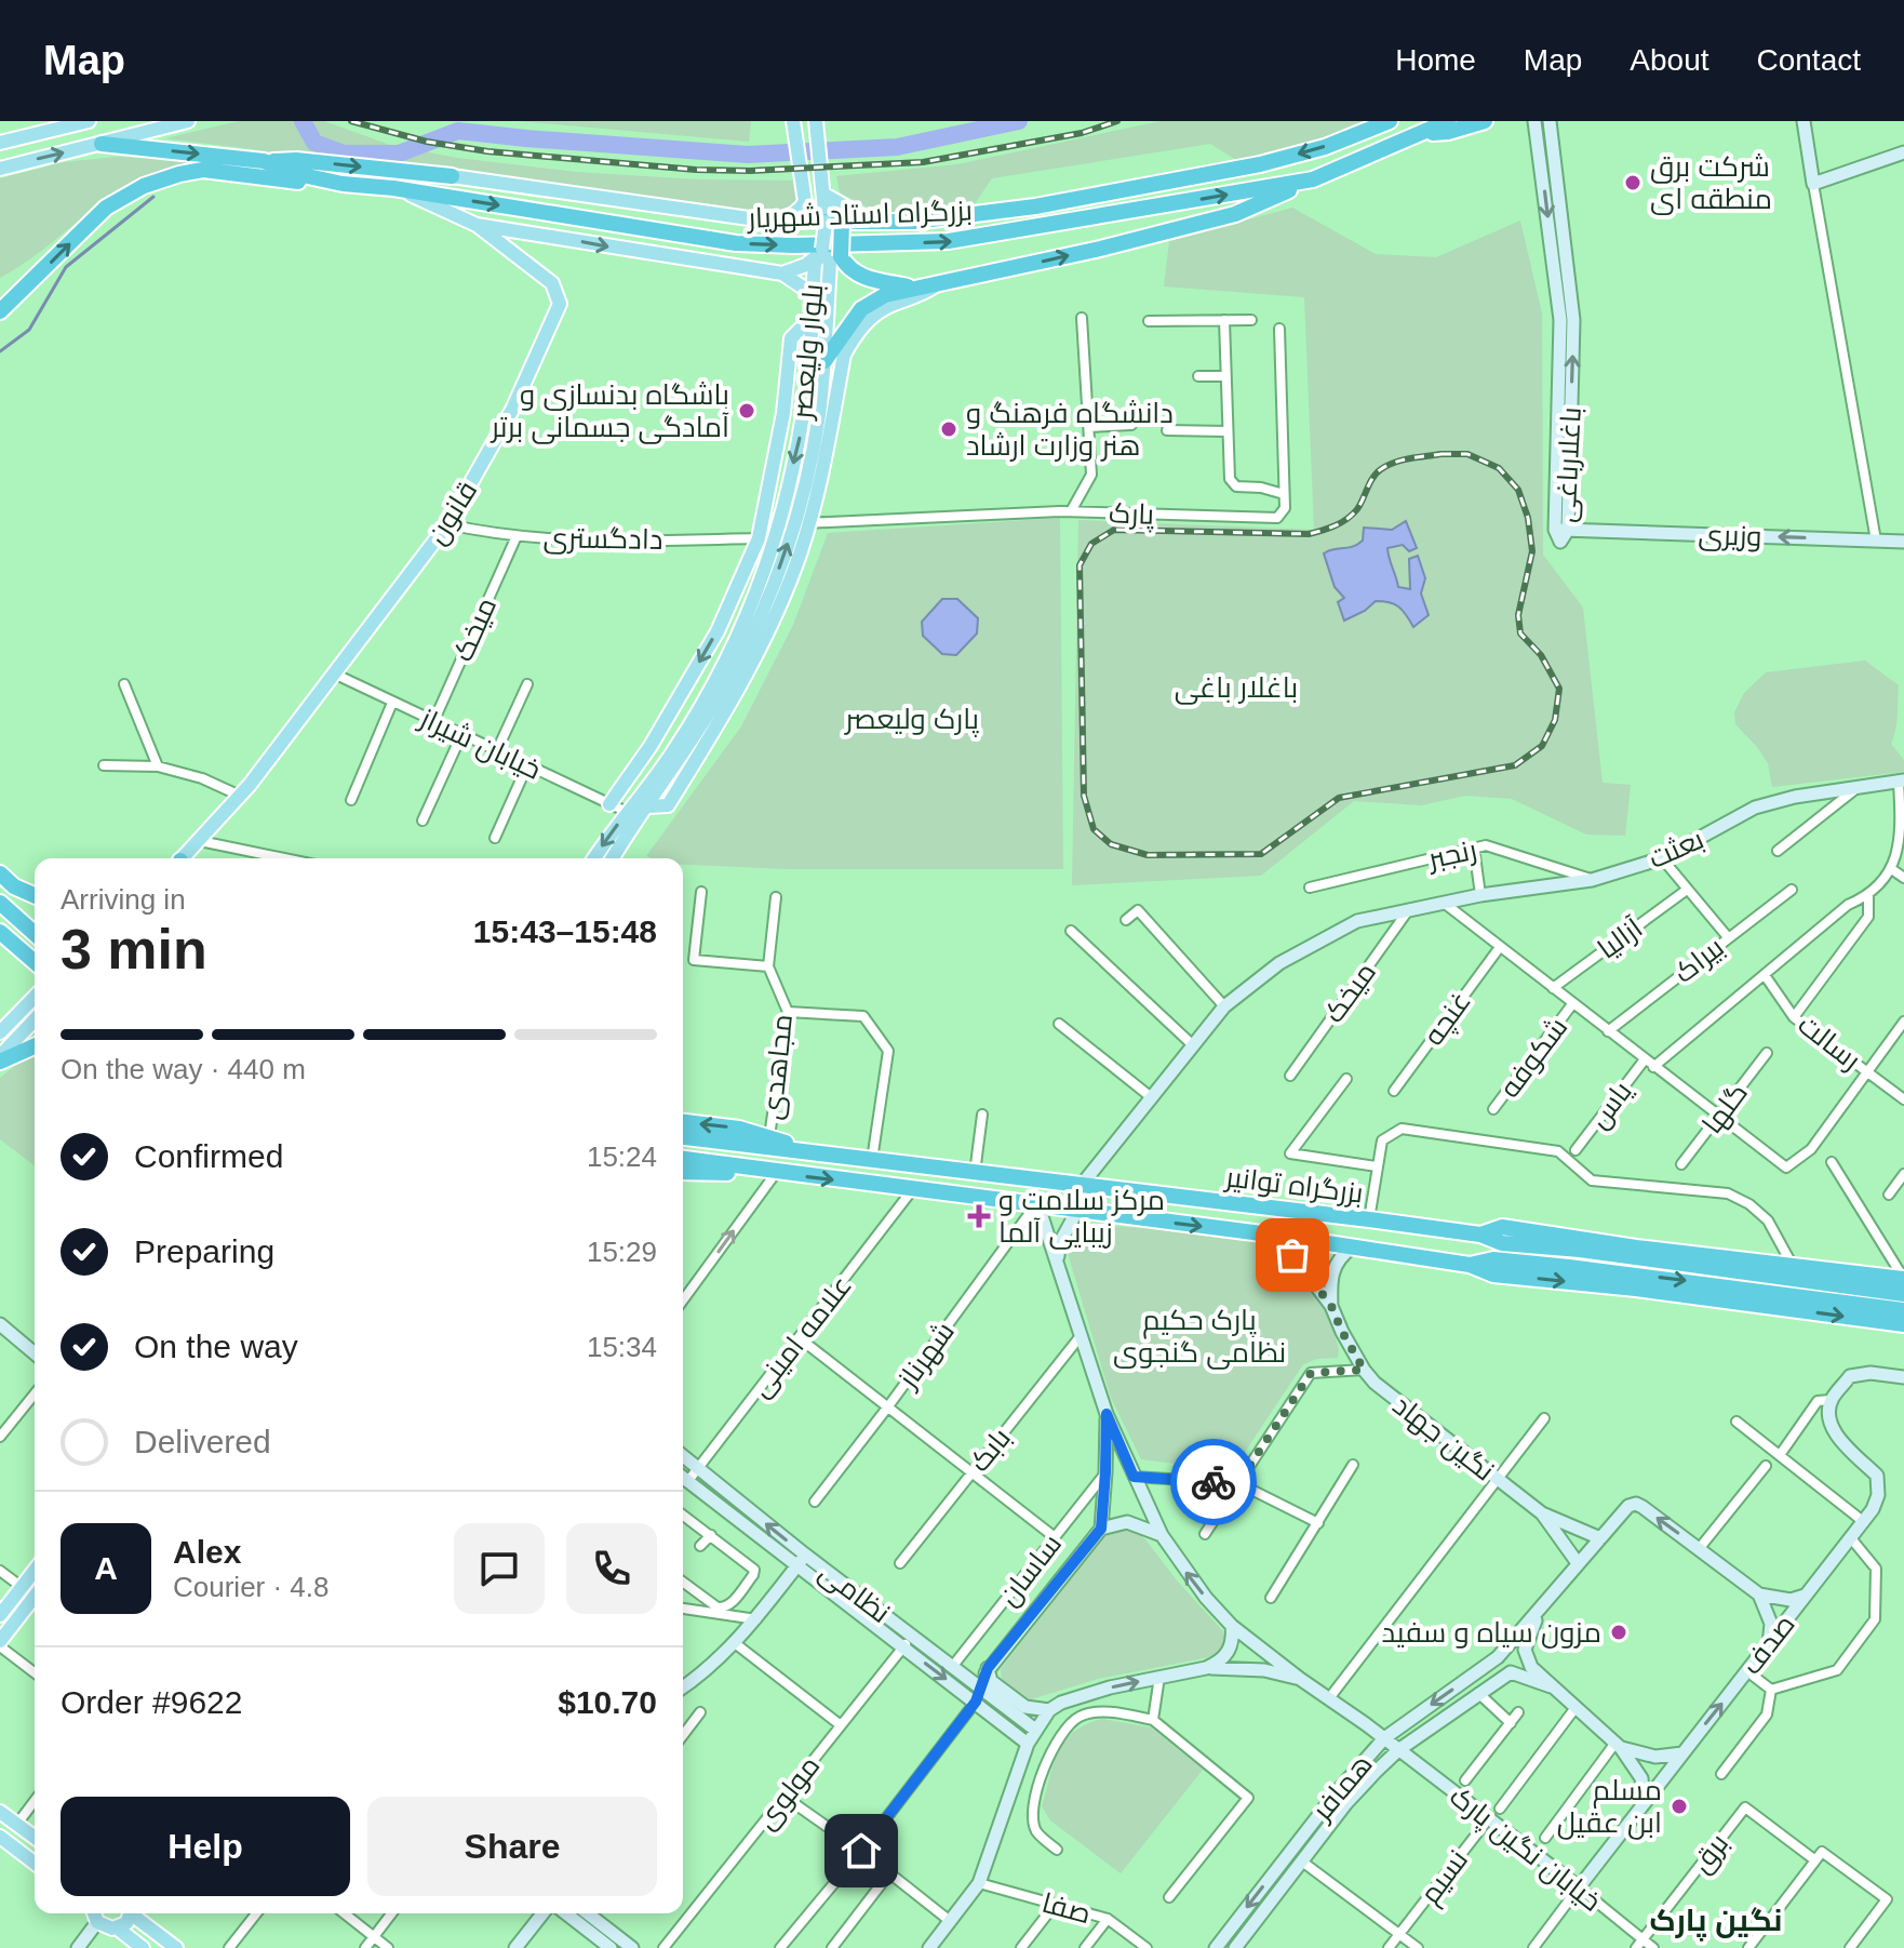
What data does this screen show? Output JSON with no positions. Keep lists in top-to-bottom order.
{
  "streets": {
    "highway": ["بزرگراه استاد شهریار", "بزرگراه توانیر"],
    "main road": [
      "بلوار ولیعصر",
      "باغلارباغی",
      "قانون",
      "وزیری",
      "بعثت",
      "نگین جهاد",
      "نظامی",
      "صدف",
      "همافر",
      "خیابان نگین پارک"
    ],
    "street": [
      "پارک",
      "دادگستری",
      "میخک",
      "خیابان شیراز",
      "رنجبر",
      "آزالیا",
      "بیراک",
      "غنچه",
      "رسالت",
      "شکوفه",
      "مجاهدی",
      "یاس",
      "گلها",
      "علامه امینی",
      "شهرناز",
      "بابک",
      "ساسان",
      "مولوی",
      "برق",
      "نسیم",
      "صفا"
    ]
  },
  "crossings": [
    ["بلوار ولیعصر", "پارک"],
    ["بلوار ولیعصر", "خیابان شیراز"],
    ["باغلارباغی", "وزیری"],
    ["قانون", "دادگستری"],
    ["قانون", "خیابان شیراز"],
    ["دادگستری", "میخک"],
    ["میخک", "خیابان شیراز"],
    ["میخک", "بعثت"],
    ["بعثت", "رنجبر"],
    ["بعثت", "بزرگراه توانیر"],
    ["بزرگراه توانیر", "علامه امینی"],
    ["بزرگراه توانیر", "شهرناز"],
    ["بزرگراه توانیر", "نگین جهاد"],
    ["بزرگراه توانیر", "خیابان نگین پارک"],
    ["علامه امینی", "نظامی"],
    ["شهرناز", "خیابان نگین پارک"],
    ["بابک", "خیابان نگین پارک"],
    ["ساسان", "نظامی"],
    ["نظامی", "مولوی"],
    ["صدف", "همافر"],
    ["صدف", "خیابان نگین پارک"],
    ["همافر", "خیابان نگین پارک"],
    ["خیابان نگین پارک", "برق"],
    ["خیابان نگین پارک", "نسیم"]
  ],
  "one_way": ["وزیری"],
  "districts": ["نگین پارک"],
  "parks": ["باغلار باغی", "پارک ولیعصر", "پارک حکیم نظامی گنجوی"],
  "places": {
    "other": [
      "شرکت برق منطقه ای",
      "باشگاه بدنسازی و آمادگی جسمانی برتر",
      "دانشگاه فرهنگ و هنر وزارت ارشاد",
      "مزون سیاه و سفید",
      "مسلم ابن عقیل"
    ],
    "health": ["مرکز سلامت و زیبایی آلما"]
  },
  "page": {
    "header": "Map",
    "nav": [
      "Home",
      "Map",
      "About",
      "Contact"
    ],
    "heading": ["3 min", "Arriving in", "15:43–15:48"],
    "panel": [
      "Alex",
      "Courier · 4.8",
      "Order #9622",
      "$10.70"
    ],
    "bar": "On the way · 440 m",
    "list": [
      ["Confirmed", "15:24"],
      ["Preparing", "15:29"],
      ["On the way", "15:34"],
      "Delivered"
    ],
    "round": "A",
    "buttons": ["Help", "Share"]
  }
}
